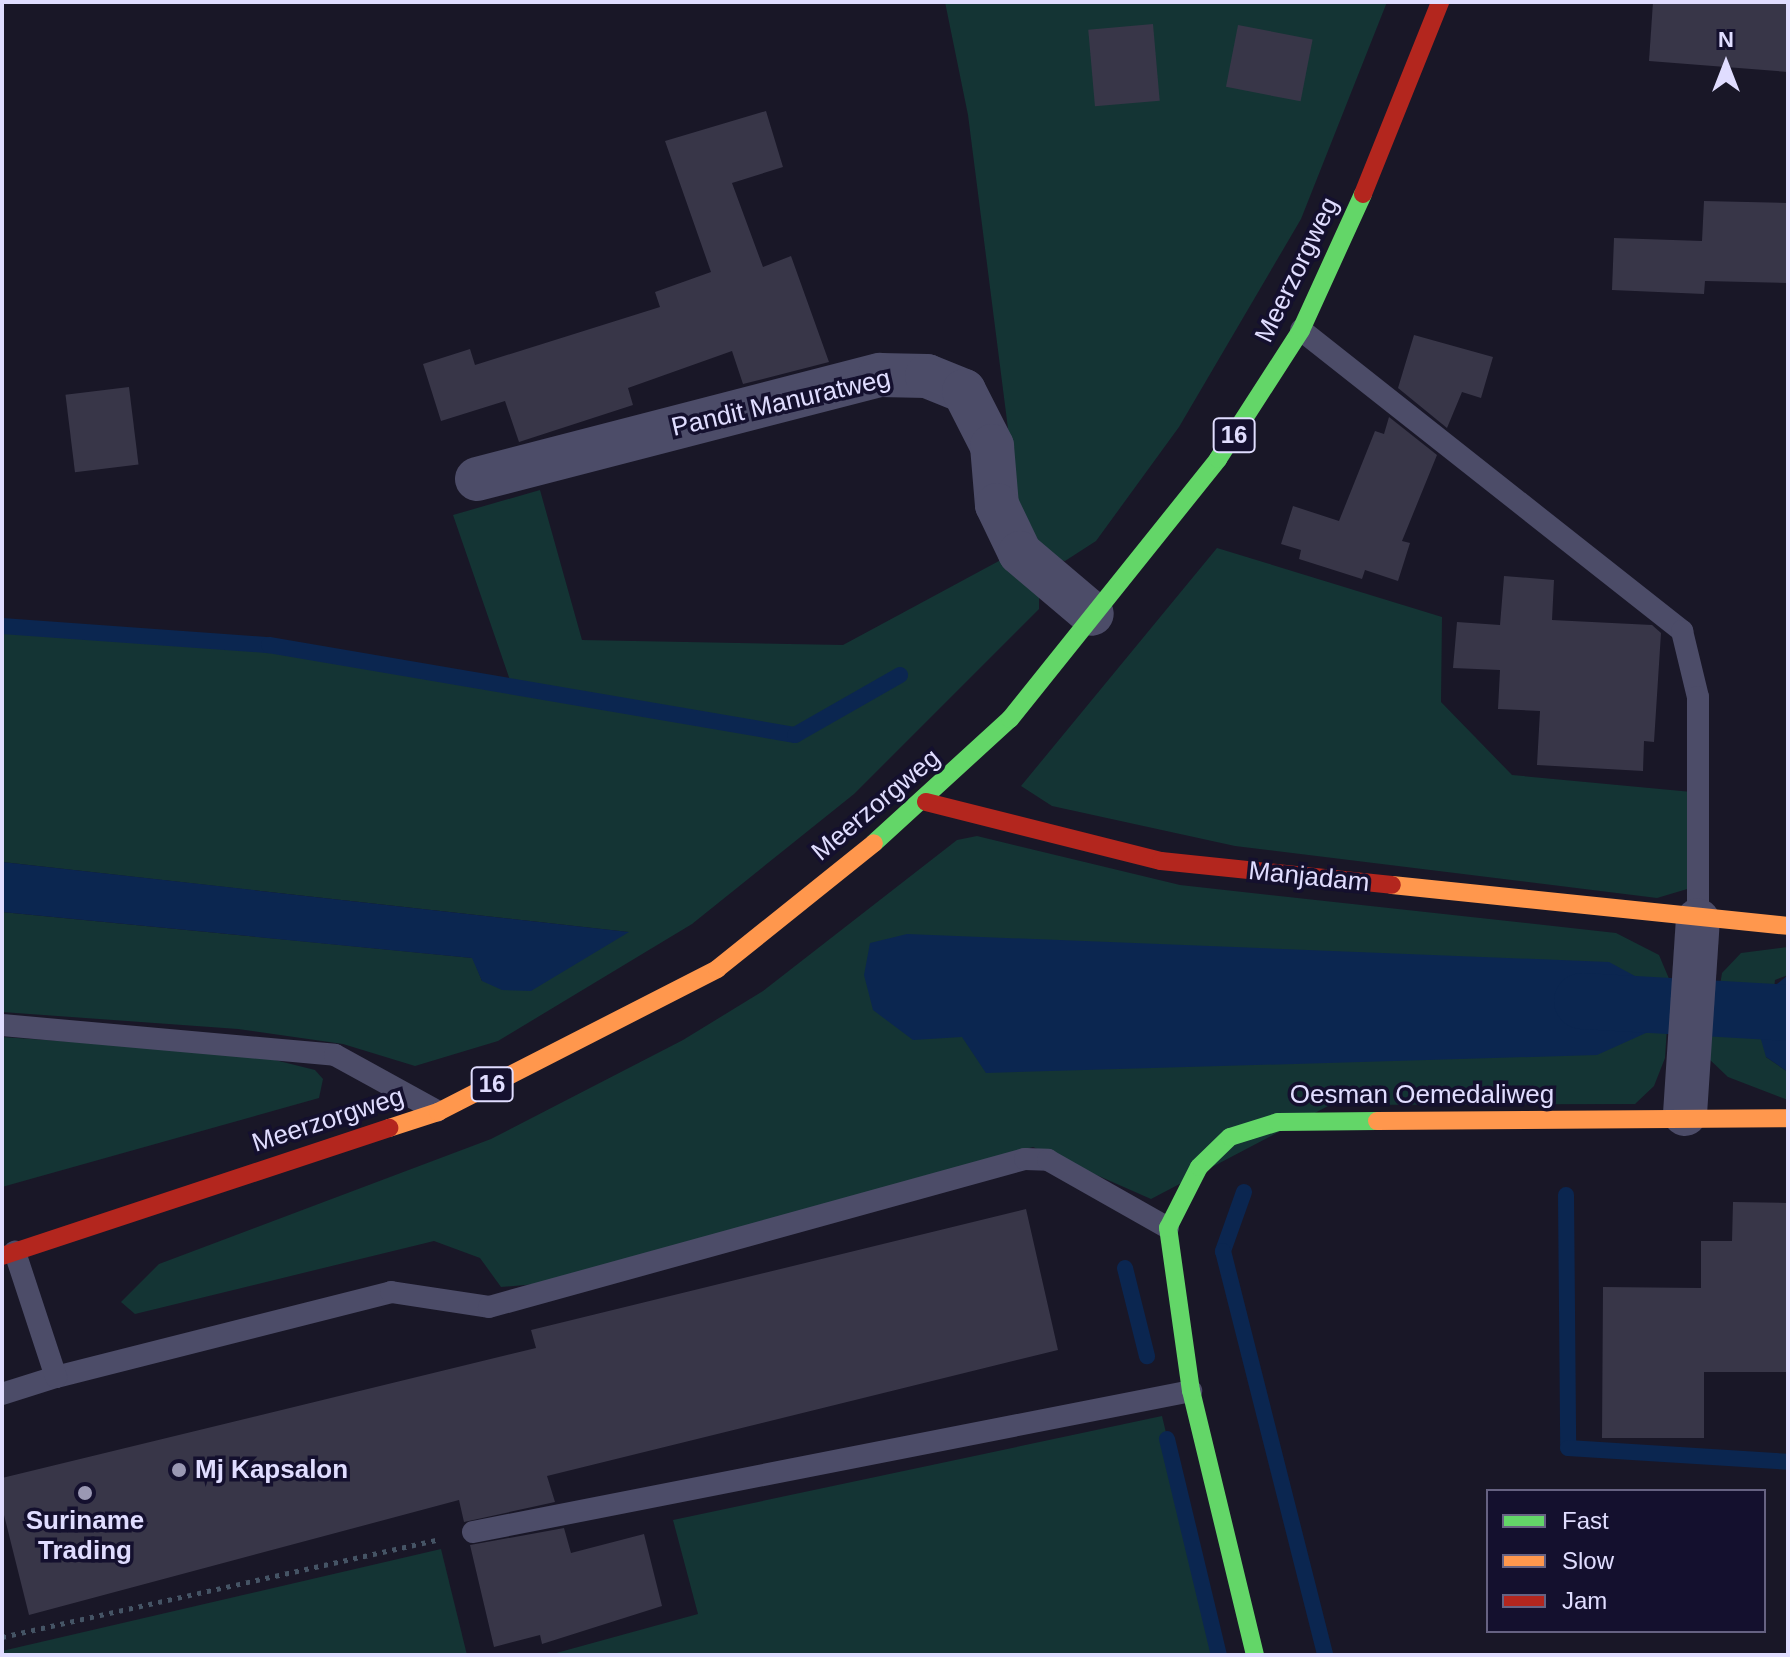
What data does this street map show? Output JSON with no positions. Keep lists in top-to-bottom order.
{
  "streets": {
    "main road": [
      "Meerzorgweg",
      "16",
      "Manjadam",
      "Oesman Oemedaliweg"
    ],
    "street": ["Pandit Manuratweg"]
  },
  "crossings": [
    ["Meerzorgweg", "Pandit Manuratweg"],
    ["Meerzorgweg", "Manjadam"]
  ],
  "places": ["Mj Kapsalon", "Suriname Trading"],
  "legend": ["Fast", "Slow", "Jam"],
  "north": "top"
}
